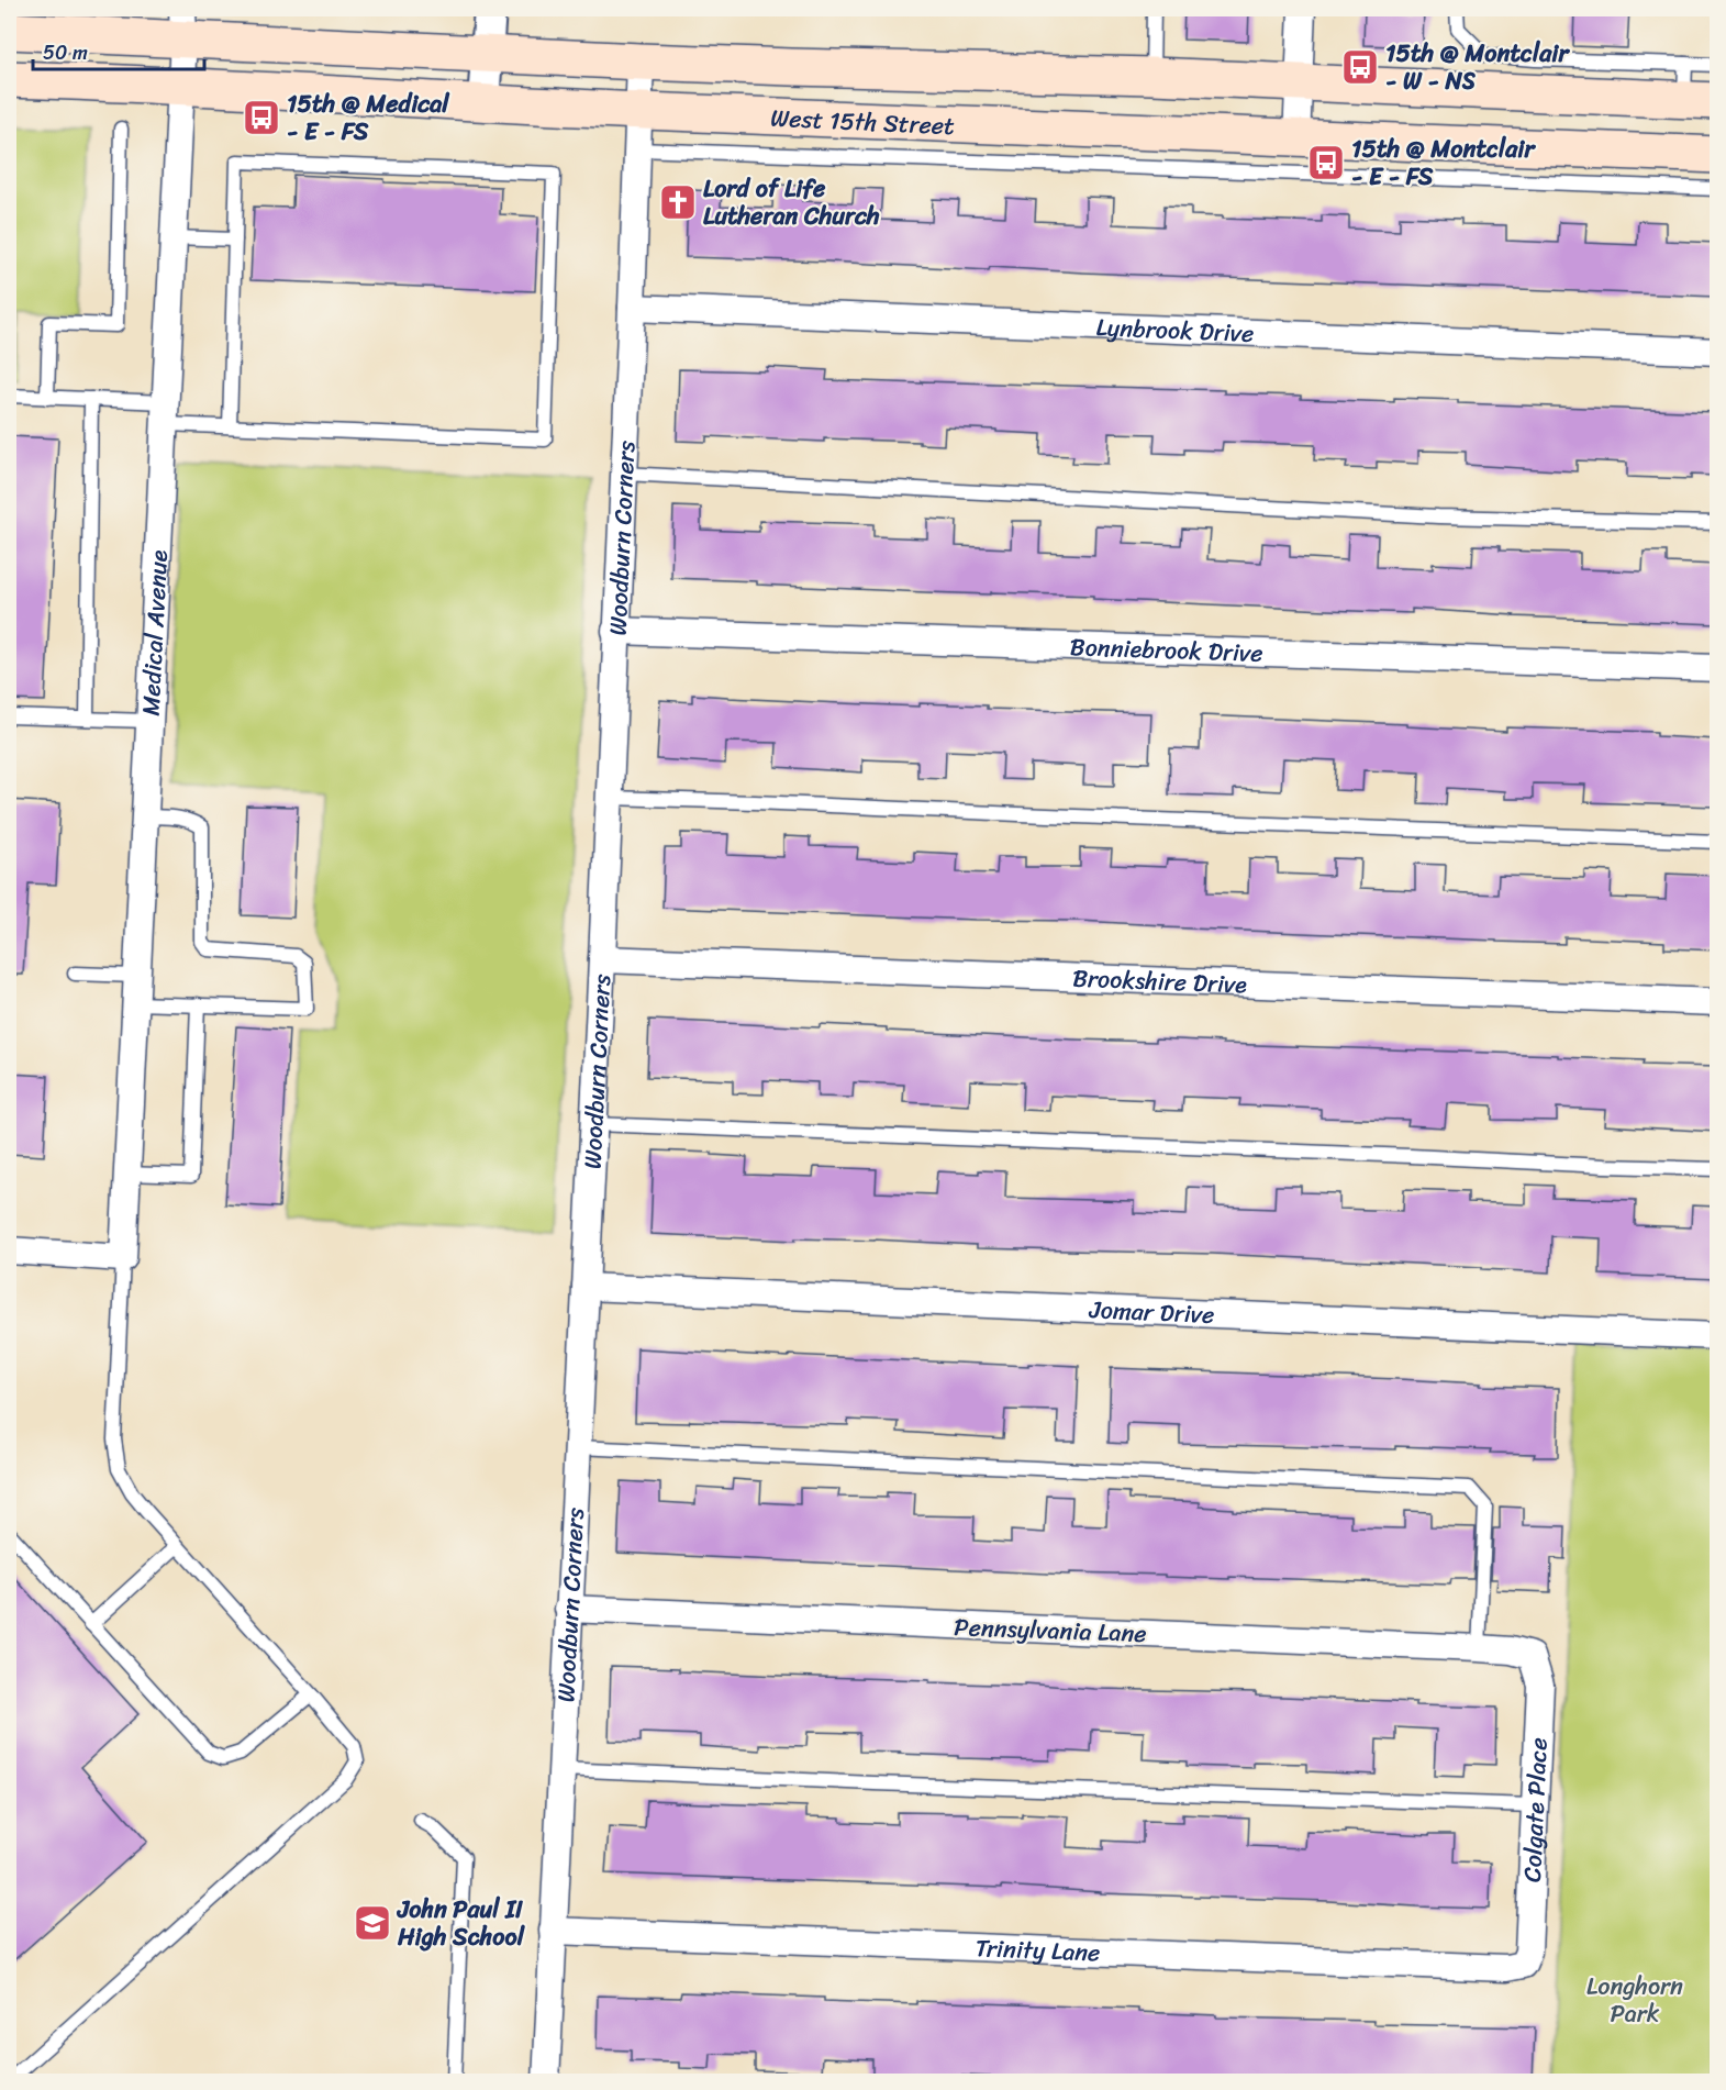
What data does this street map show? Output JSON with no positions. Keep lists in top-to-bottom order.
{
  "streets": {
    "main road": ["West 15th Street"],
    "street": [
      "Lynbrook Drive",
      "Woodburn Corners",
      "Medical Avenue",
      "Bonniebrook Drive",
      "Brookshire Drive",
      "Jomar Drive",
      "Pennsylvania Lane",
      "Colgate Place",
      "Trinity Lane"
    ]
  },
  "crossings": [
    ["West 15th Street", "Woodburn Corners"],
    ["West 15th Street", "Medical Avenue"],
    ["Lynbrook Drive", "Woodburn Corners"],
    ["Woodburn Corners", "Bonniebrook Drive"],
    ["Woodburn Corners", "Brookshire Drive"],
    ["Woodburn Corners", "Jomar Drive"],
    ["Woodburn Corners", "Pennsylvania Lane"],
    ["Woodburn Corners", "Trinity Lane"],
    ["Pennsylvania Lane", "Colgate Place"],
    ["Colgate Place", "Trinity Lane"]
  ],
  "parks": ["Longhorn Park"],
  "places": {
    "bus stop": ["15th @ Montclair - W - NS", "15th @ Medical - E - FS", "15th @ Montclair - E - FS"],
    "church": ["Lord of Life Lutheran Church"],
    "school or university": ["John Paul II High School"]
  },
  "scale_bar": "50 m"
}
